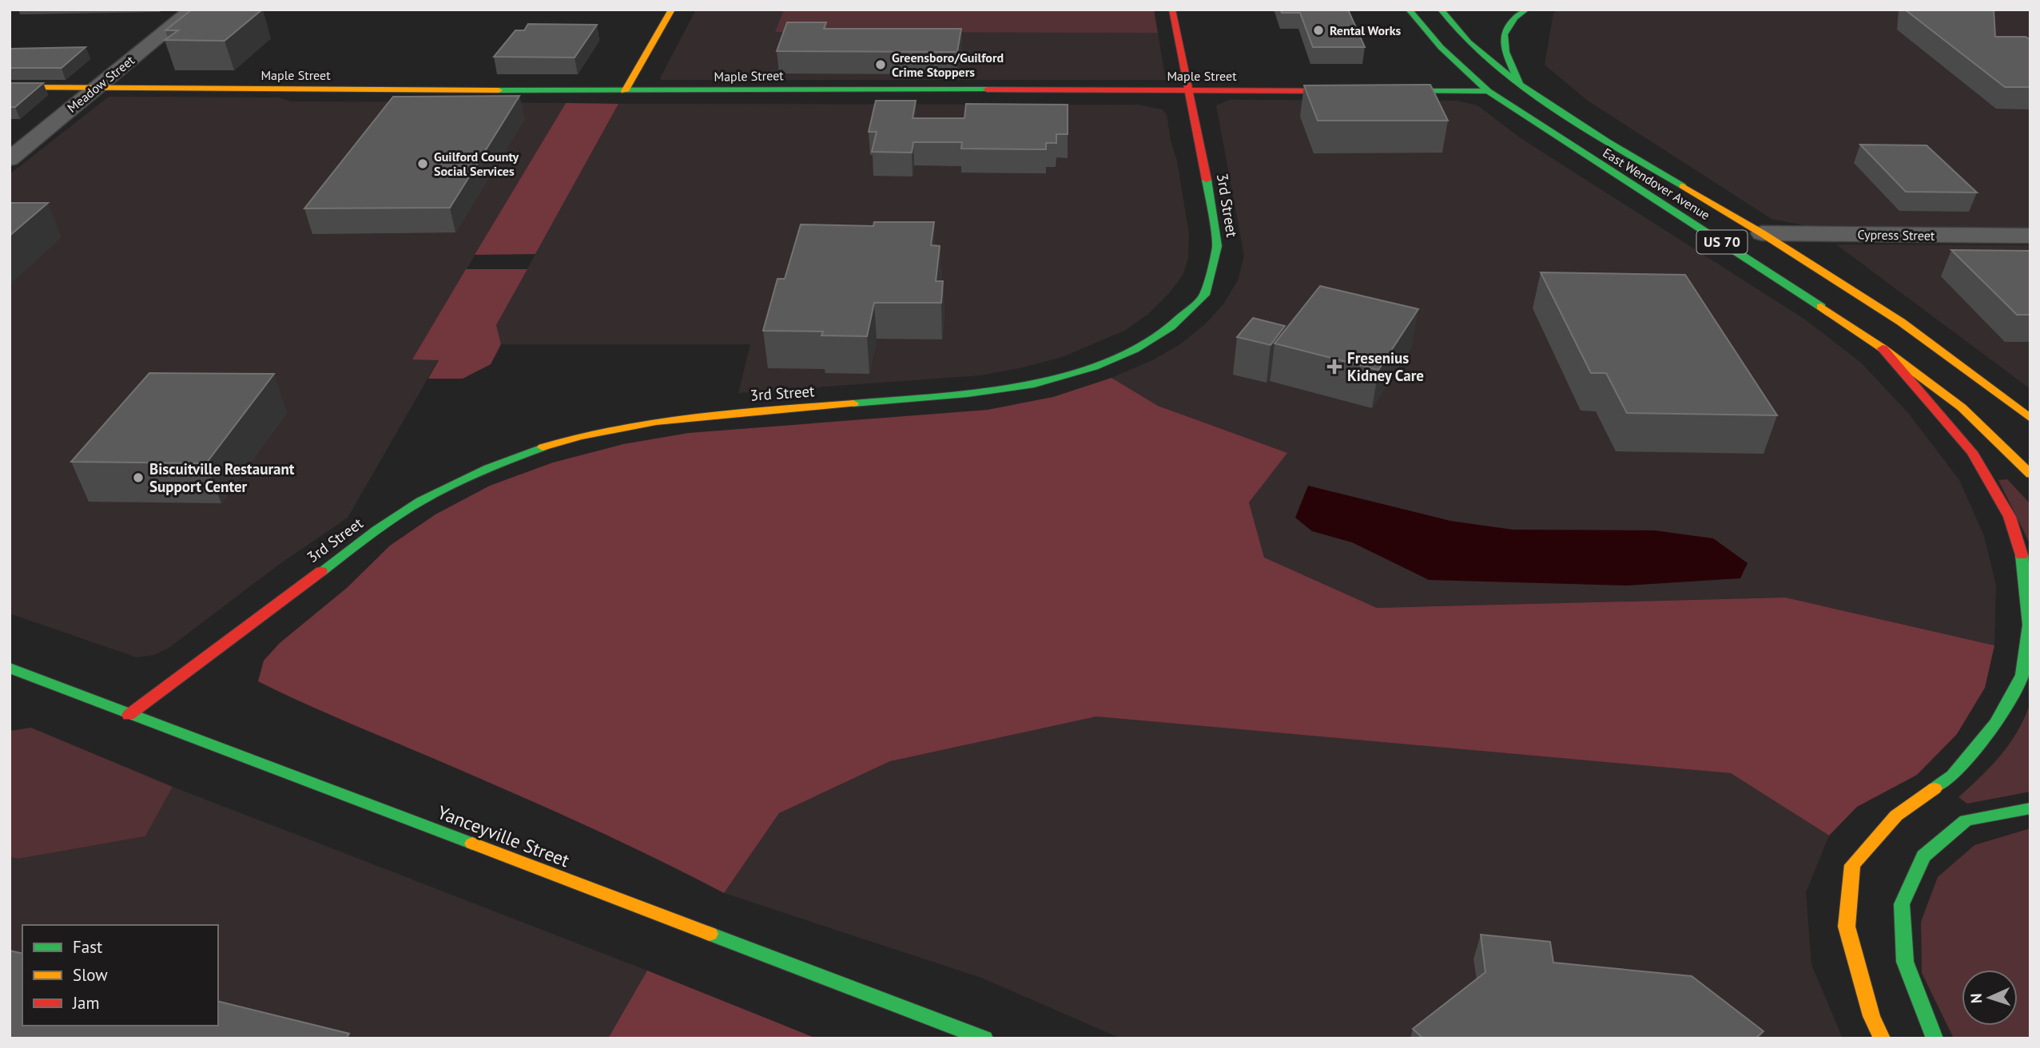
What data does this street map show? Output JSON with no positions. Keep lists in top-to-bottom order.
{
  "streets": {
    "main road": [
      "Maple Street",
      "East Wendover Avenue",
      "3rd Street",
      "US 70",
      "Yanceyville Street"
    ],
    "street": ["Meadow Street", "Cypress Street"]
  },
  "crossings": [
    ["Maple Street", "Meadow Street"],
    ["Maple Street", "3rd Street"],
    ["East Wendover Avenue", "Cypress Street"],
    ["3rd Street", "Yanceyville Street"]
  ],
  "places": {
    "other": [
      "Rental Works",
      "Greensboro/Guilford Crime Stoppers",
      "Guilford County Social Services",
      "Biscuitville Restaurant Support Center"
    ],
    "health": ["Fresenius Kidney Care"]
  },
  "legend": ["Fast", "Slow", "Jam"],
  "north": "left"
}
